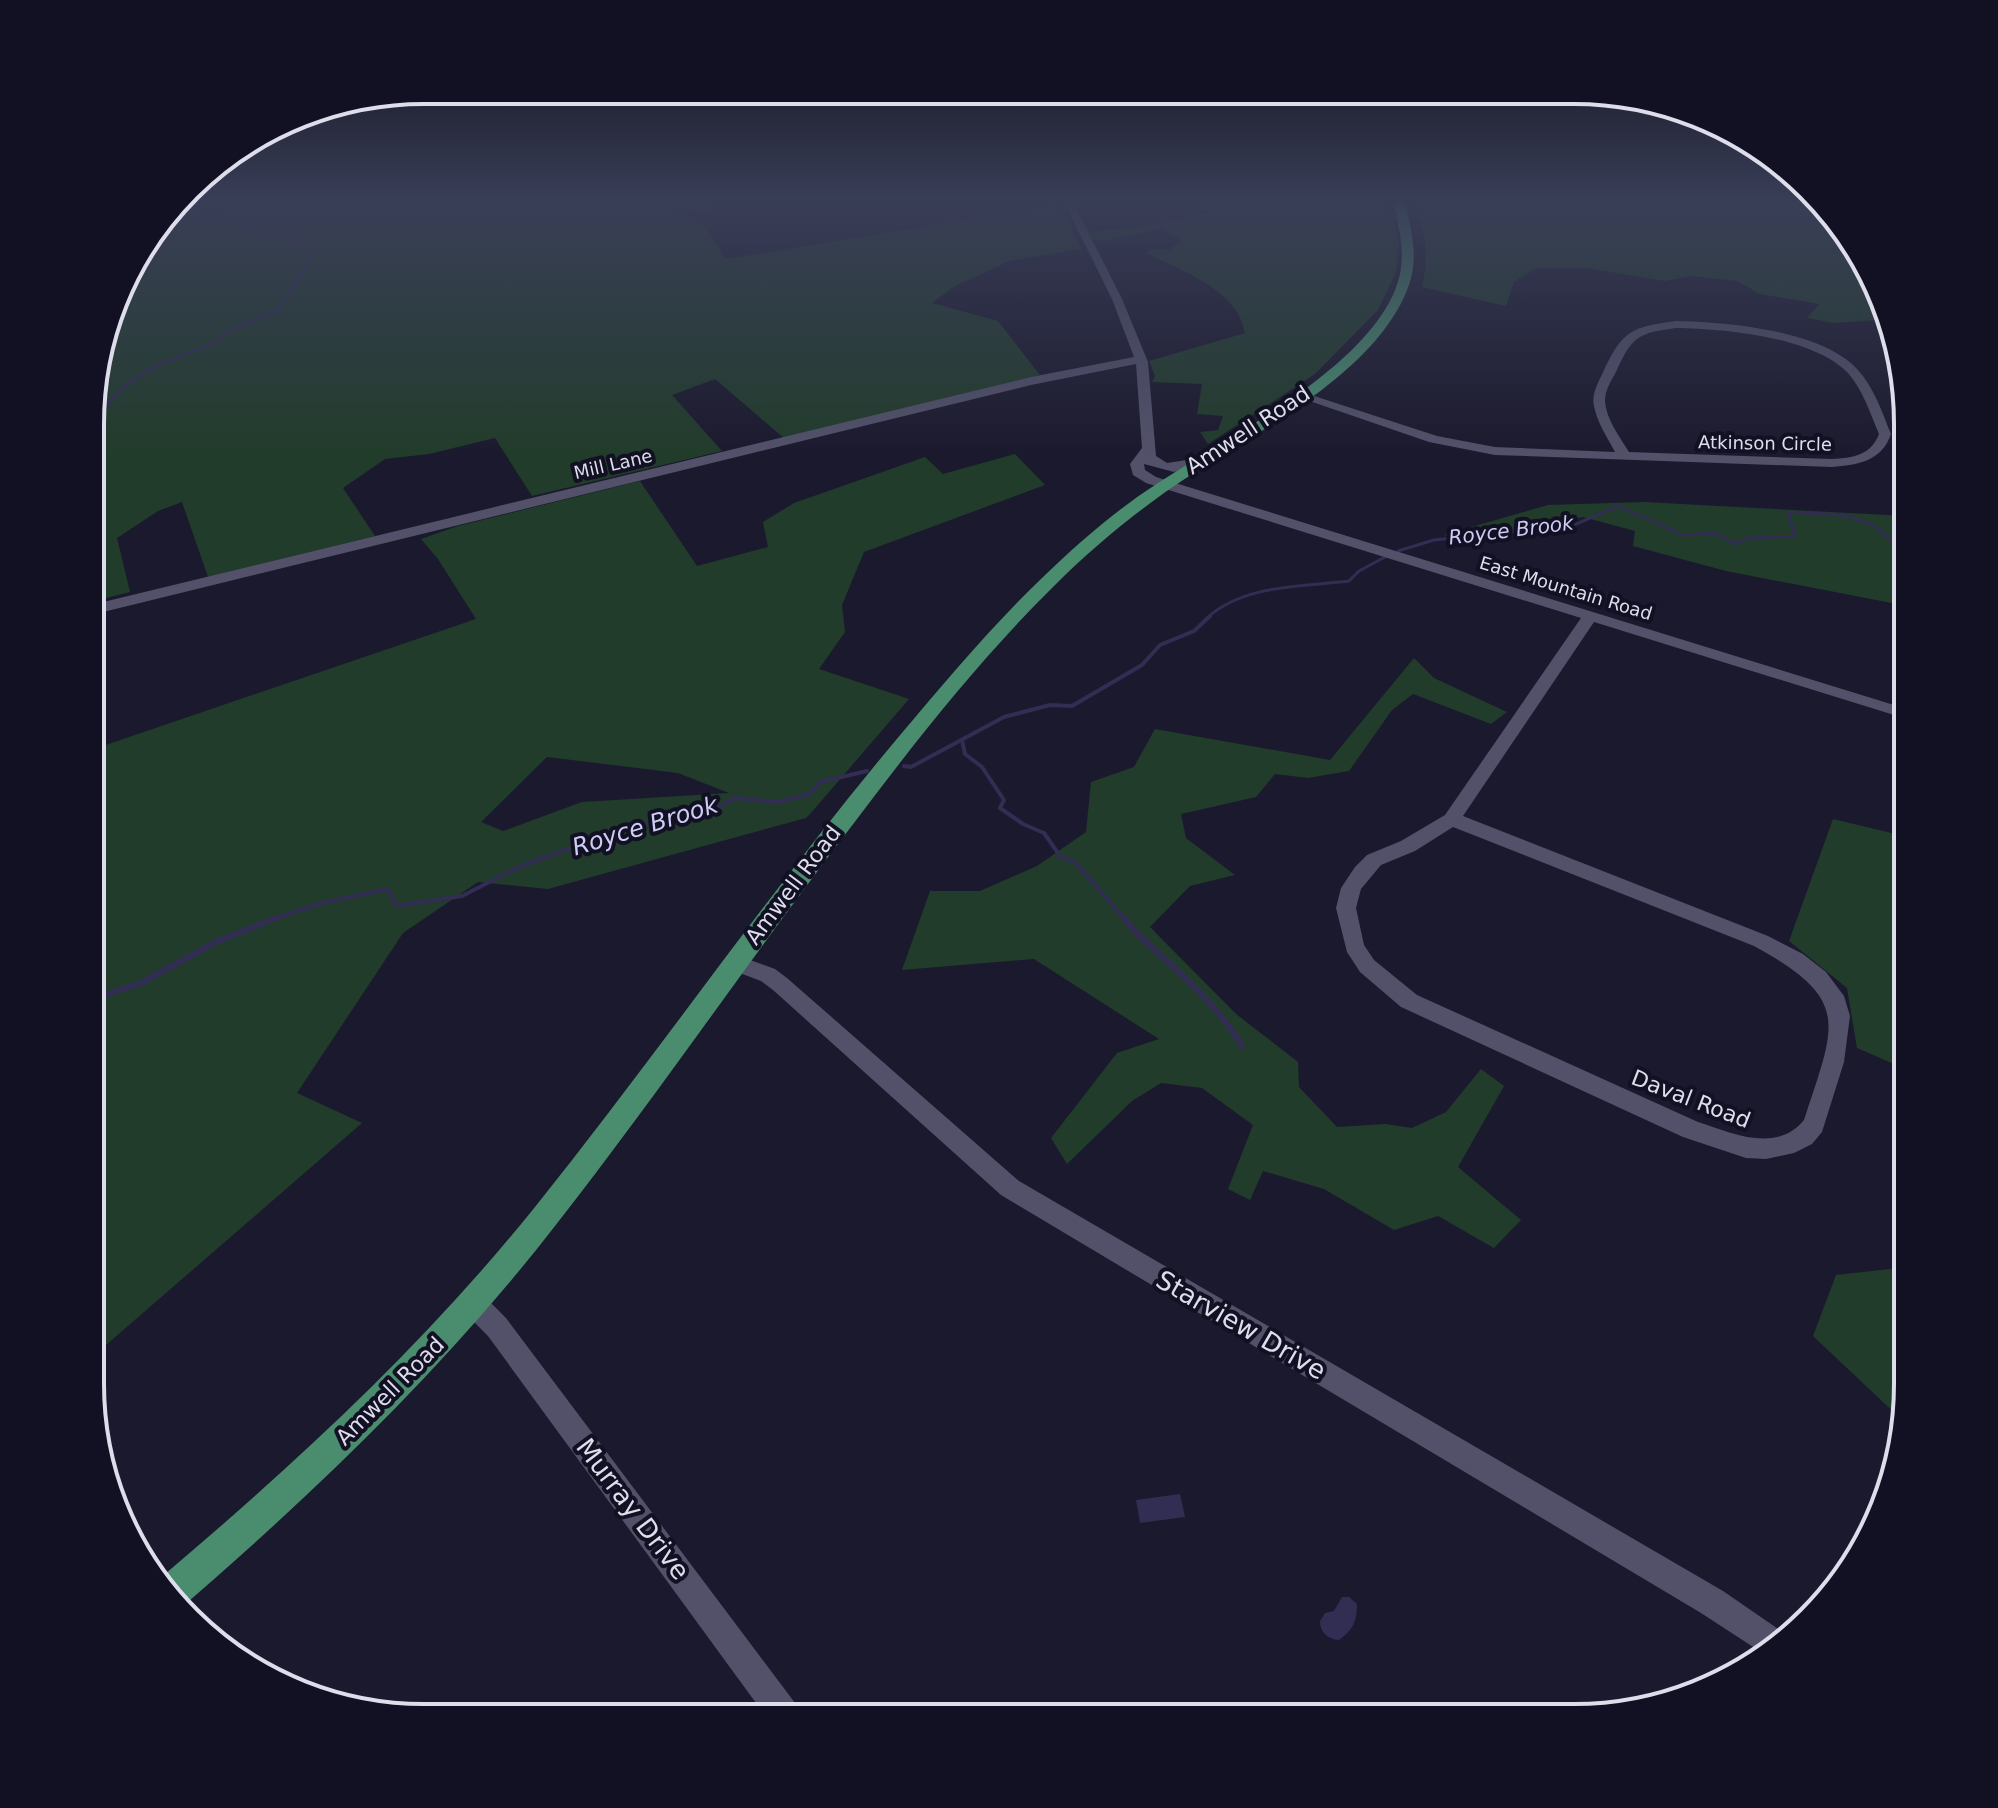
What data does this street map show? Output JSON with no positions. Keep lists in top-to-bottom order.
{
  "streets": {
    "main road": ["Amwell Road"],
    "street": [
      "Atkinson Circle",
      "Mill Lane",
      "East Mountain Road",
      "Daval Road",
      "Starview Drive",
      "Murray Drive"
    ]
  },
  "crossings": [
    ["Amwell Road", "Atkinson Circle"],
    ["Amwell Road", "East Mountain Road"],
    ["Amwell Road", "Starview Drive"],
    ["Amwell Road", "Murray Drive"],
    ["Mill Lane", "East Mountain Road"],
    ["East Mountain Road", "Daval Road"]
  ],
  "water": ["Royce Brook"]
}
